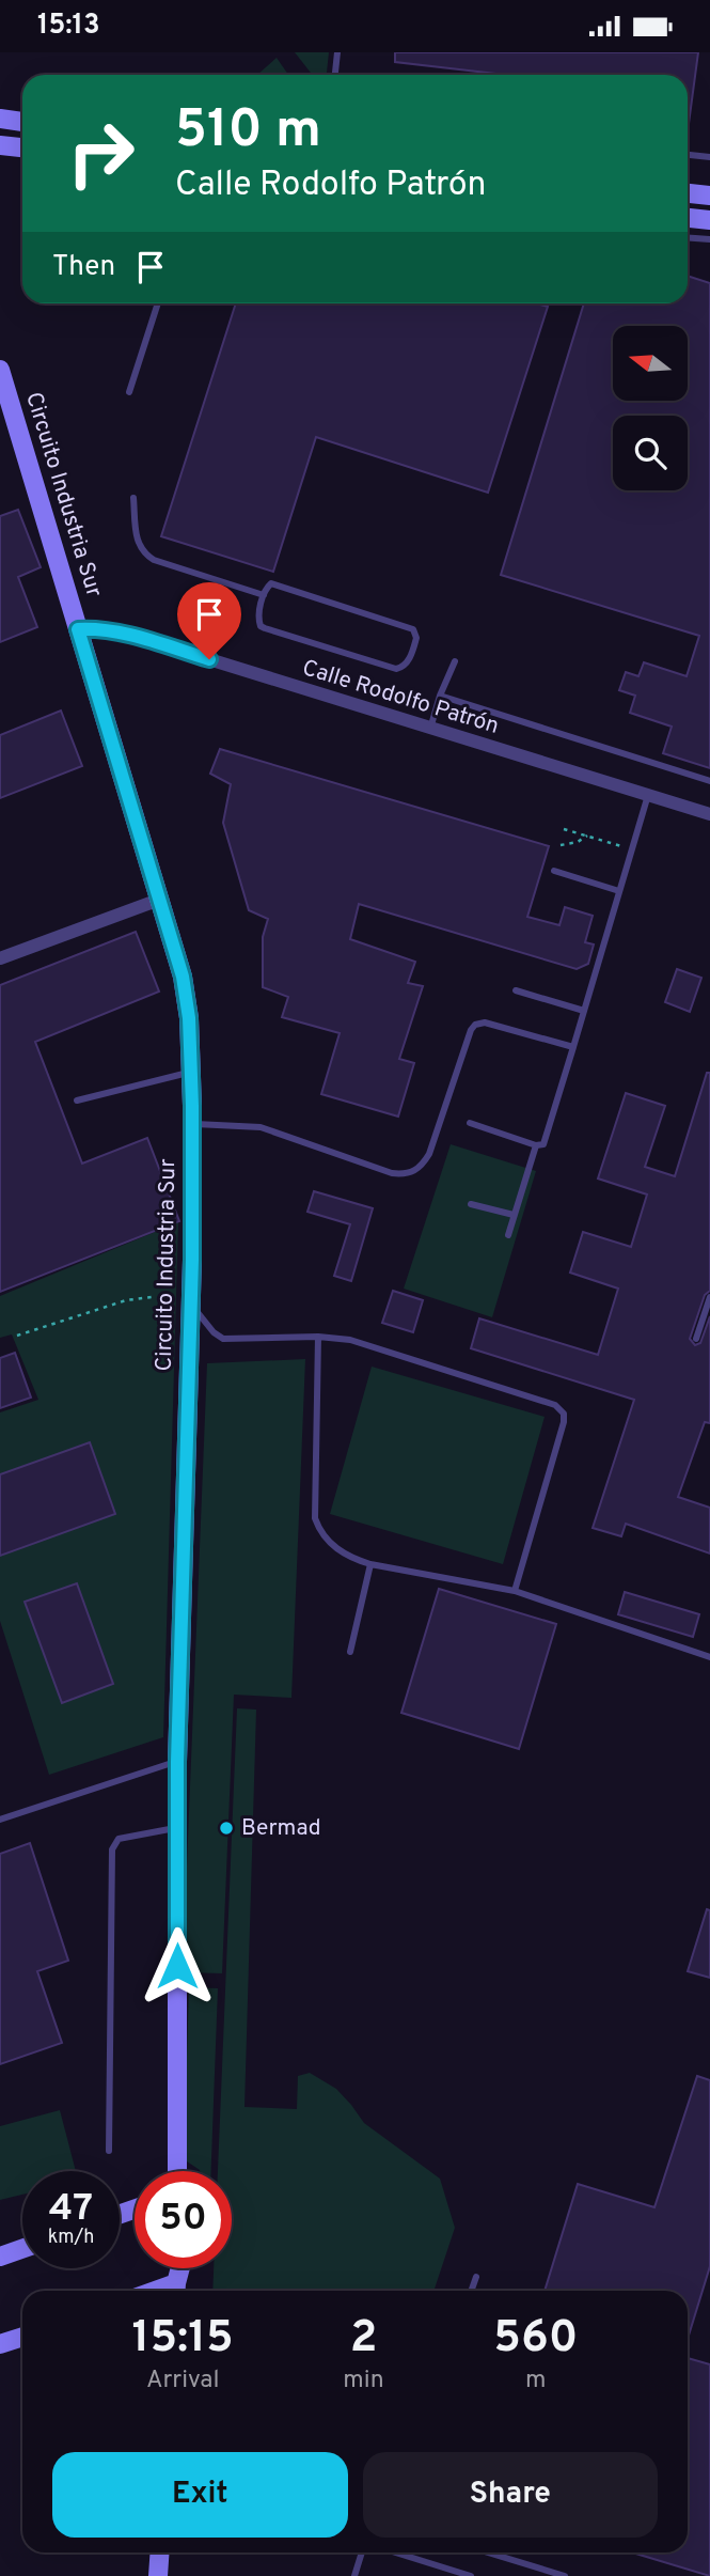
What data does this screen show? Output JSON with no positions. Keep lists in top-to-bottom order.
{
  "streets": {
    "main road": ["Circuito Industria Sur"],
    "street": ["Calle Rodolfo Patrón"]
  },
  "crossings": [
    ["Circuito Industria Sur", "Calle Rodolfo Patrón"]
  ],
  "places": ["Bermad"],
  "north": "left",
  "page": {
    "status": "15:13",
    "turn": ["510 m", "Calle Rodolfo Patrón"],
    "then": "Then",
    "speed": "47 km/h",
    "limit": "50",
    "eta": [
      "15:15",
      "Arrival",
      "2",
      "min",
      "560",
      "m"
    ],
    "buttons": ["Exit", "Share"]
  }
}
